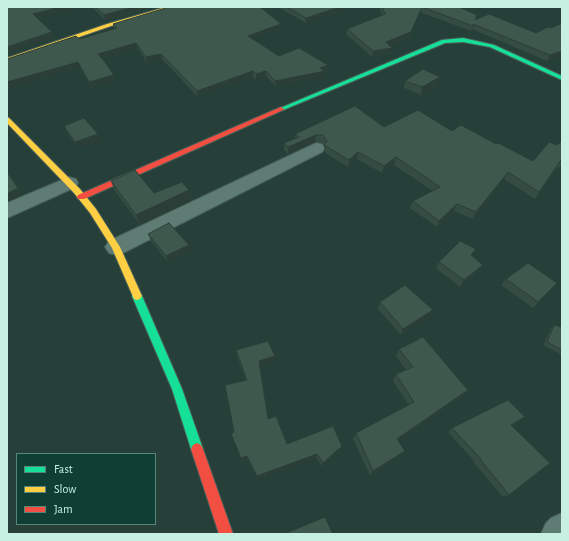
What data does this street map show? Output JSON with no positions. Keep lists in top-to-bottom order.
{
  "legend": ["Fast", "Slow", "Jam"]
}
